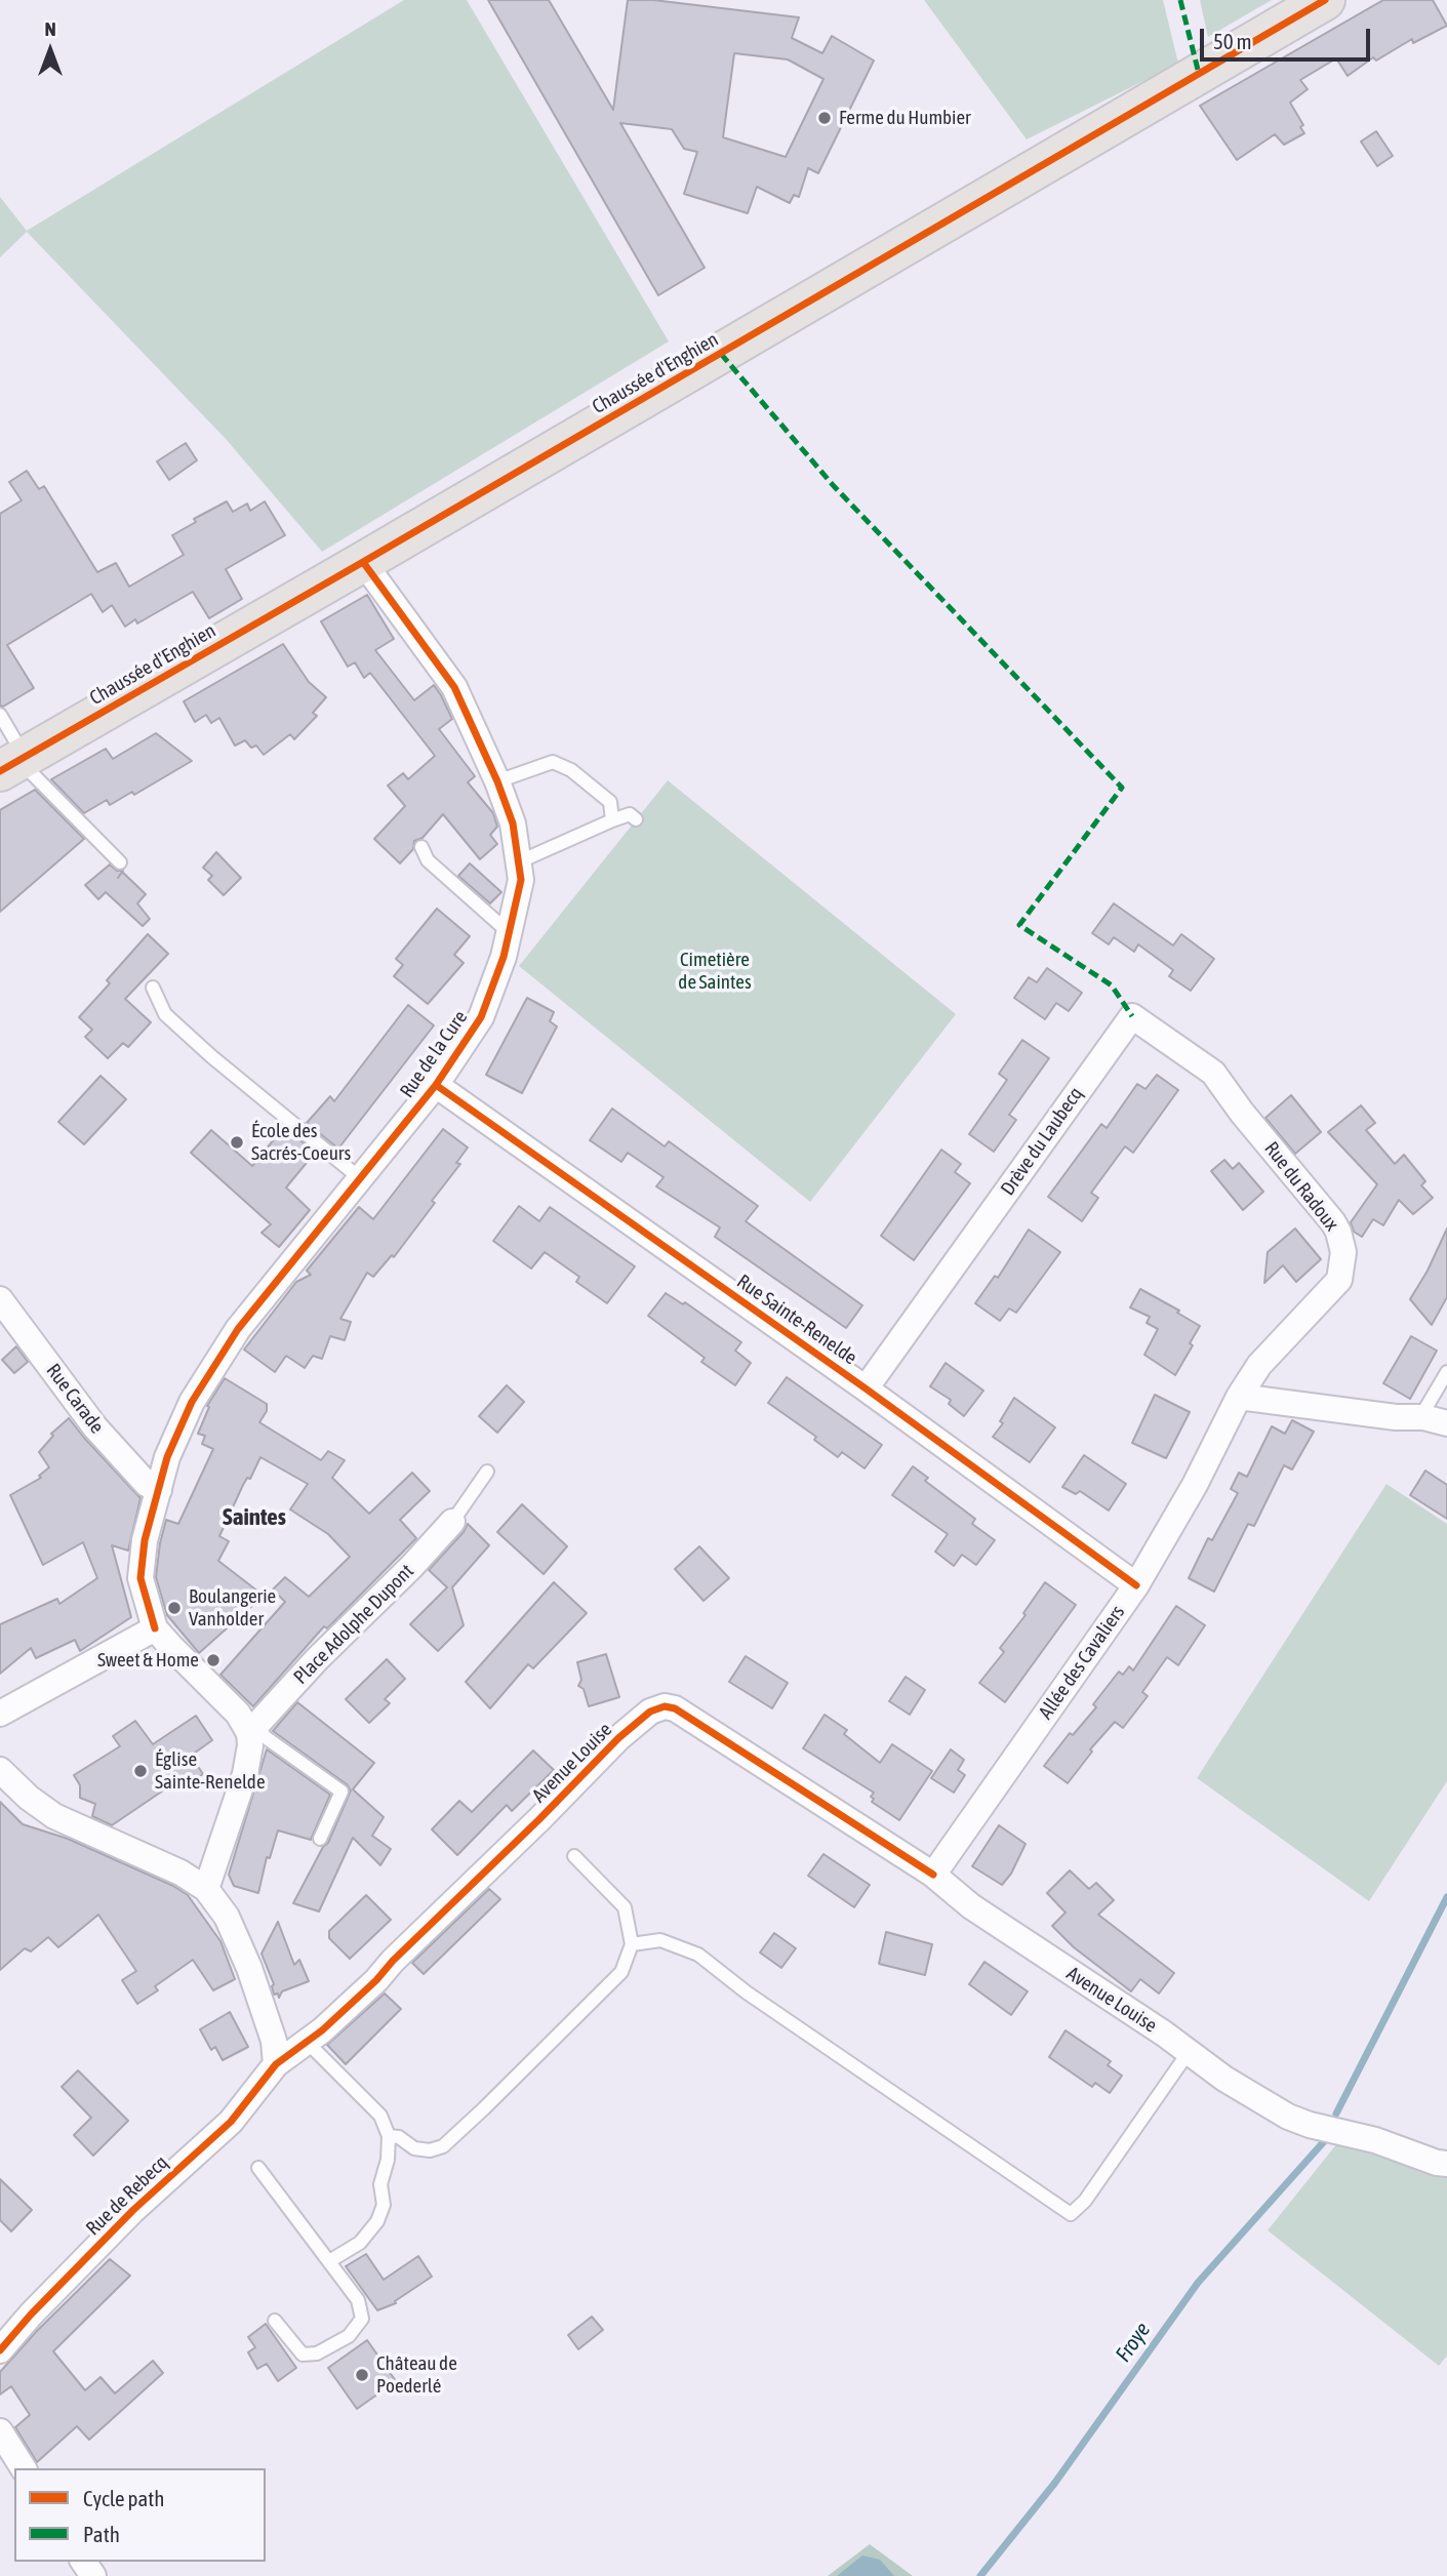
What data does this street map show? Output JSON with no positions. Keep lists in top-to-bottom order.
{
  "streets": {
    "main road": ["Chaussée d'Enghien"],
    "street": [
      "Rue de la Cure",
      "Drève du Laubecq",
      "Rue du Radoux",
      "Rue Sainte-Renelde",
      "Rue Carade",
      "Place Adolphe Dupont",
      "Allée des Cavaliers",
      "Avenue Louise",
      "Rue de Rebecq"
    ]
  },
  "crossings": [
    ["Chaussée d'Enghien", "Rue de la Cure"],
    ["Rue de la Cure", "Rue Sainte-Renelde"],
    ["Rue de la Cure", "Rue Carade"],
    ["Drève du Laubecq", "Rue du Radoux"],
    ["Drève du Laubecq", "Rue Sainte-Renelde"],
    ["Rue du Radoux", "Allée des Cavaliers"],
    ["Rue Sainte-Renelde", "Allée des Cavaliers"],
    ["Allée des Cavaliers", "Avenue Louise"],
    ["Avenue Louise", "Rue de Rebecq"]
  ],
  "districts": ["Saintes"],
  "water": ["Froye"],
  "parks": ["Cimetière de Saintes"],
  "places": [
    "Ferme du Humbier",
    "École des Sacrés-Coeurs",
    "Boulangerie Vanholder",
    "Sweet & Home",
    "Église Sainte-Renelde",
    "Château de Poederlé"
  ],
  "legend": ["Cycle path", "Path"],
  "scale_bar": "50 m",
  "north": "top"
}
